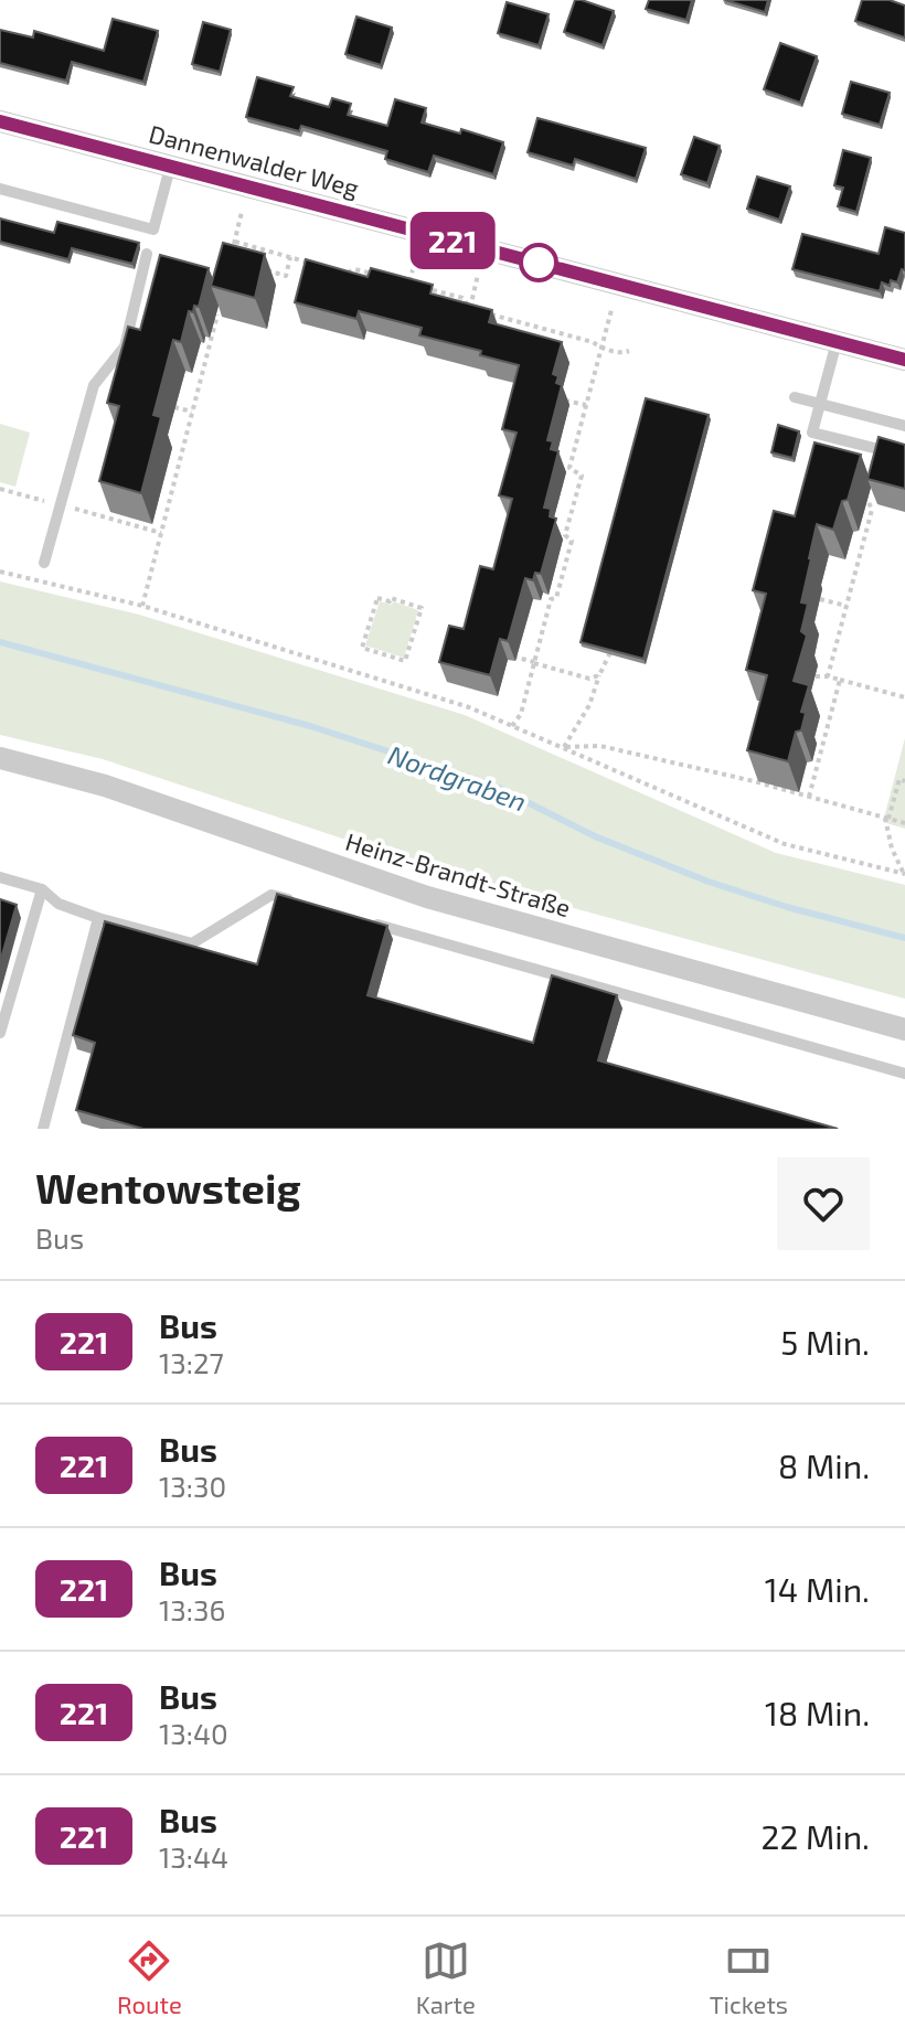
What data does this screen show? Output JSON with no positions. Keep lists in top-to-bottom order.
{
  "streets": {
    "street": ["Dannenwalder Weg", "Heinz-Brandt-Straße"]
  },
  "water": ["Nordgraben"],
  "lines": ["bus line 221"],
  "page": {
    "on_map": "221",
    "heading": ["Wentowsteig", "Bus"],
    "list": [
      {
        "mark": "221",
        "name": "Bus",
        "note": "13:27",
        "value": "5 Min."
      },
      {
        "mark": "221",
        "name": "Bus",
        "note": "13:30",
        "value": "8 Min."
      },
      {
        "mark": "221",
        "name": "Bus",
        "note": "13:36",
        "value": "14 Min."
      },
      {
        "mark": "221",
        "name": "Bus",
        "note": "13:40",
        "value": "18 Min."
      },
      {
        "mark": "221",
        "name": "Bus",
        "note": "13:44",
        "value": "22 Min."
      }
    ],
    "tabs": ["Route", "Karte", "Tickets"]
  }
}
